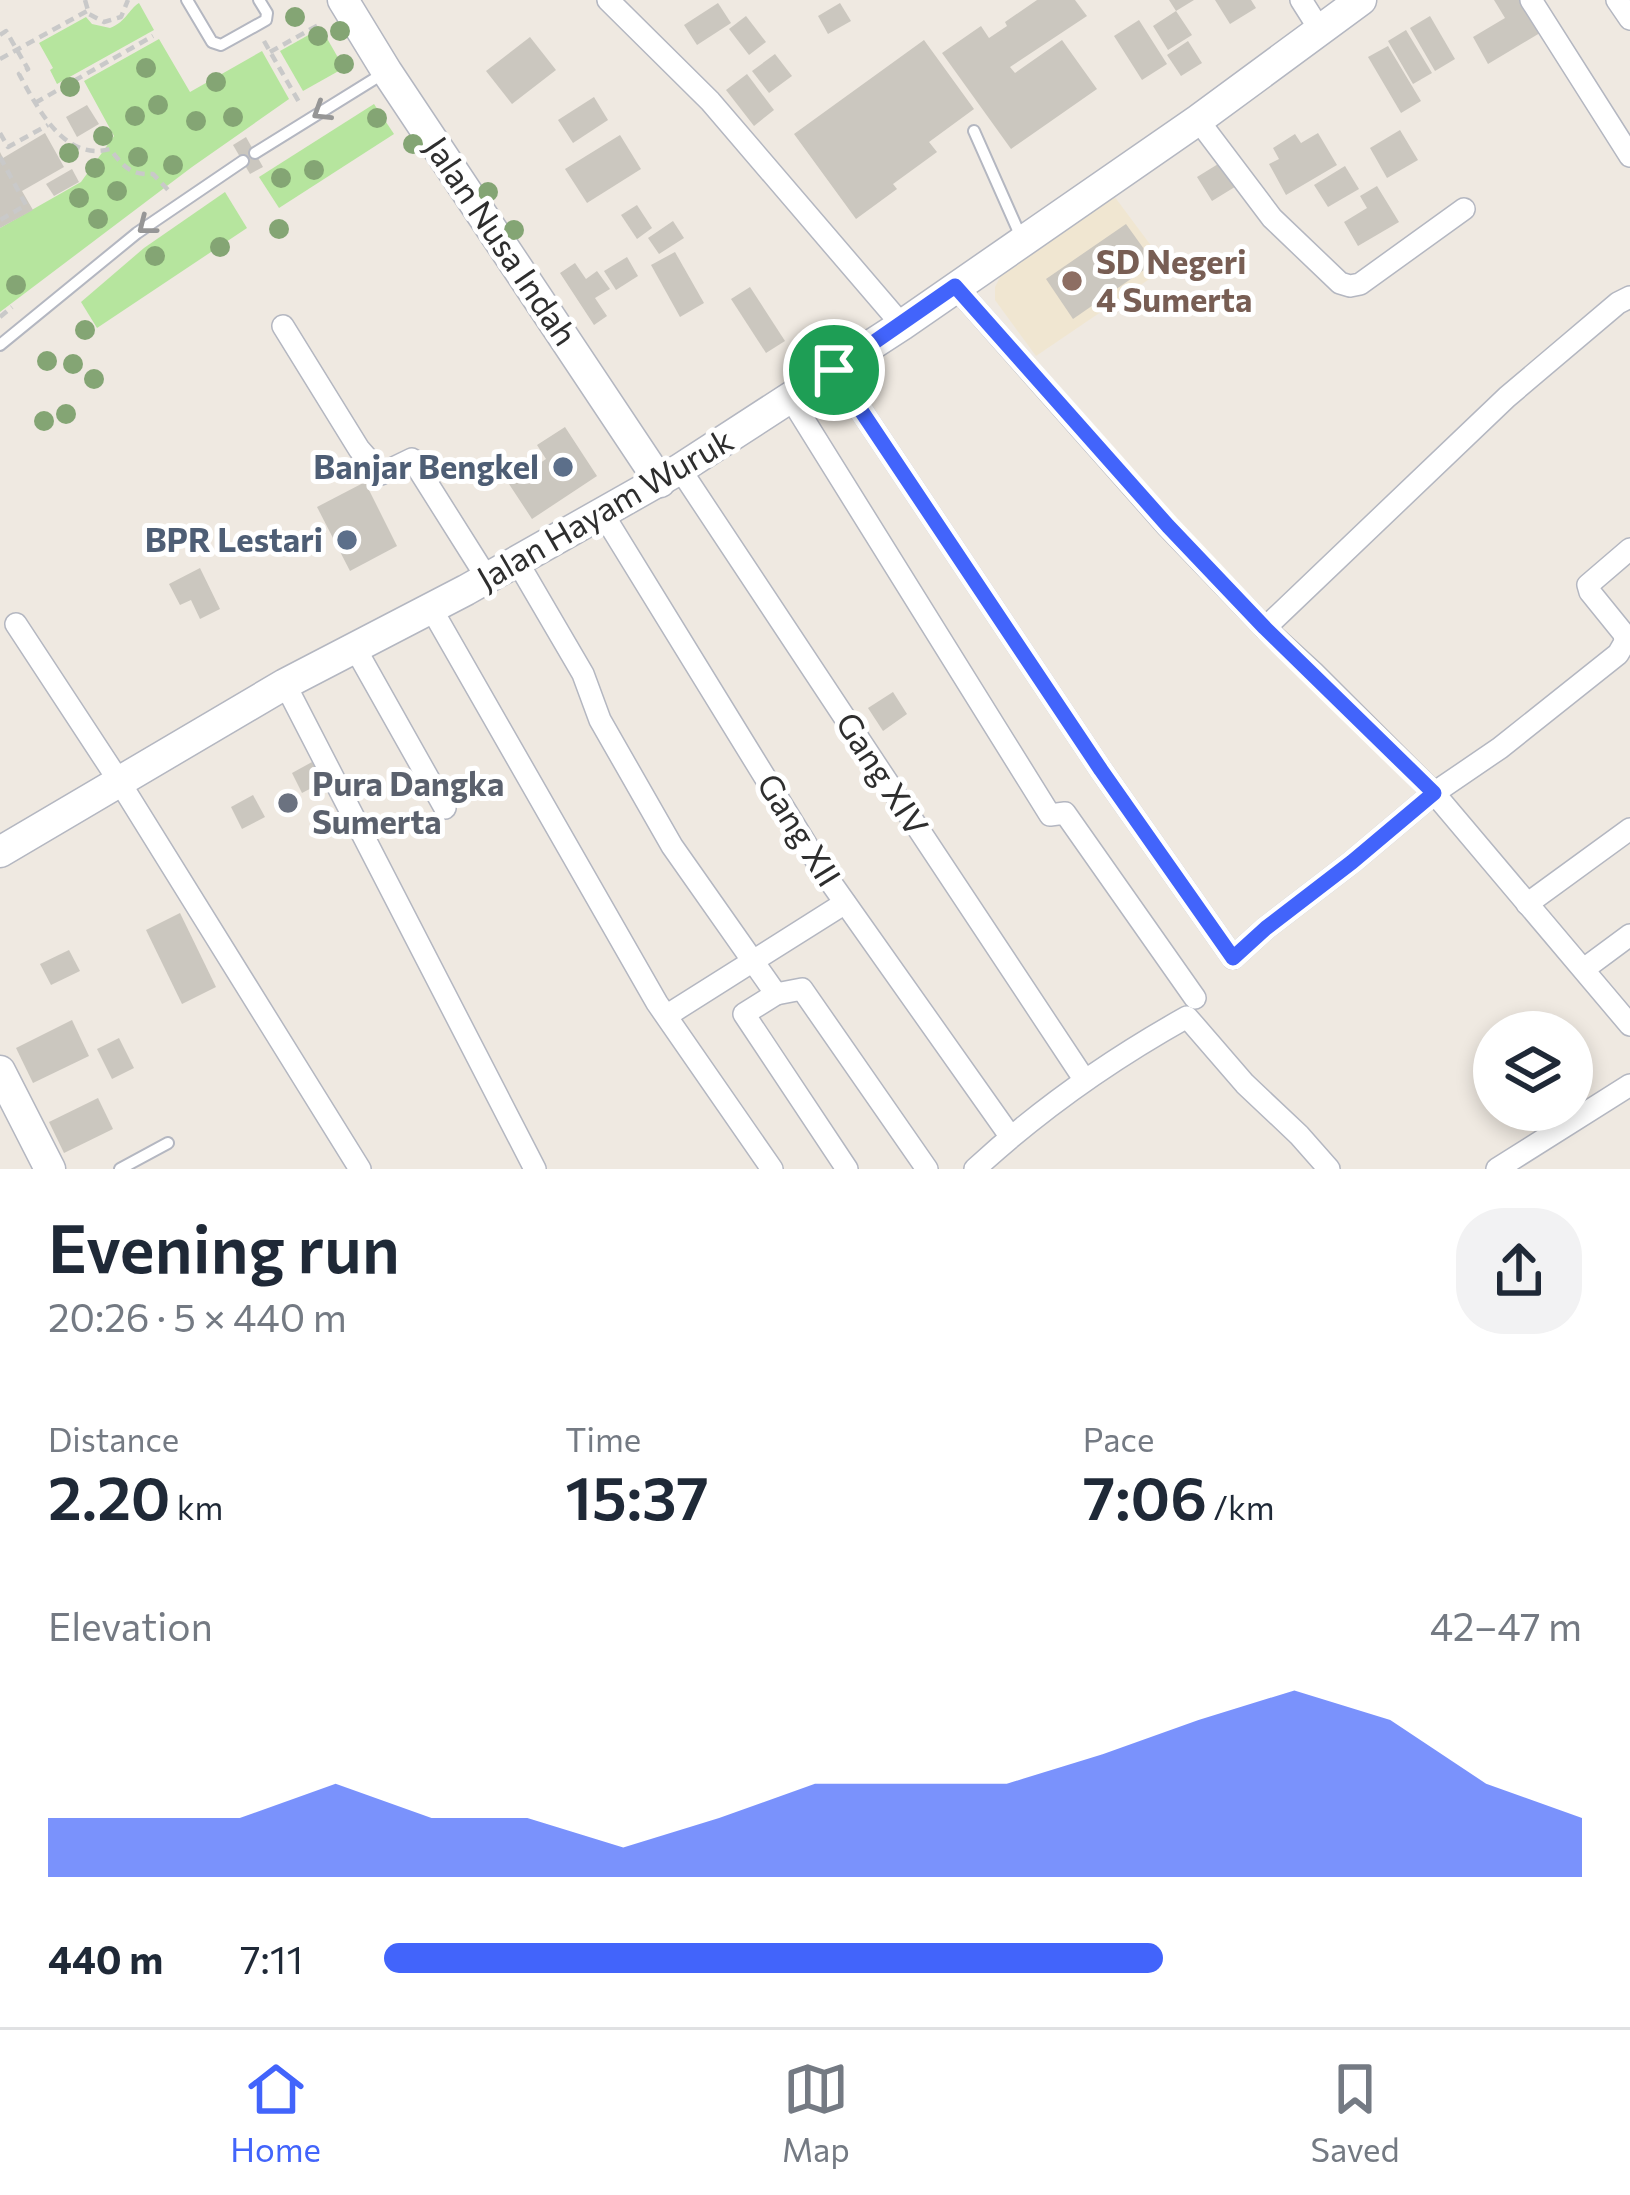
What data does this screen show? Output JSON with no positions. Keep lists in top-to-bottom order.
{
  "streets": {
    "main road": ["Jalan Nusa Indah", "Jalan Hayam Wuruk"],
    "street": ["Gang XIV", "Gang XII"]
  },
  "crossings": [
    ["Jalan Nusa Indah", "Jalan Hayam Wuruk"],
    ["Jalan Nusa Indah", "Gang XIV"],
    ["Jalan Hayam Wuruk", "Gang XIV"],
    ["Jalan Hayam Wuruk", "Gang XII"]
  ],
  "places": [
    "SD Negeri 4 Sumerta",
    "Banjar Bengkel",
    "BPR Lestari",
    "Pura Dangka Sumerta"
  ],
  "page": {
    "heading": ["Evening run", "20:26 · 5 × 440 m"],
    "stats": [
      ["Distance", "2.20 km"],
      ["Time", "15:37"],
      ["Pace", "7:06 /km"]
    ],
    "chart": ["Elevation", "42–47 m"],
    "list": [
      {
        "name": "440 m",
        "note": "7:11"
      }
    ],
    "tabs": ["Home", "Map", "Saved"]
  }
}
